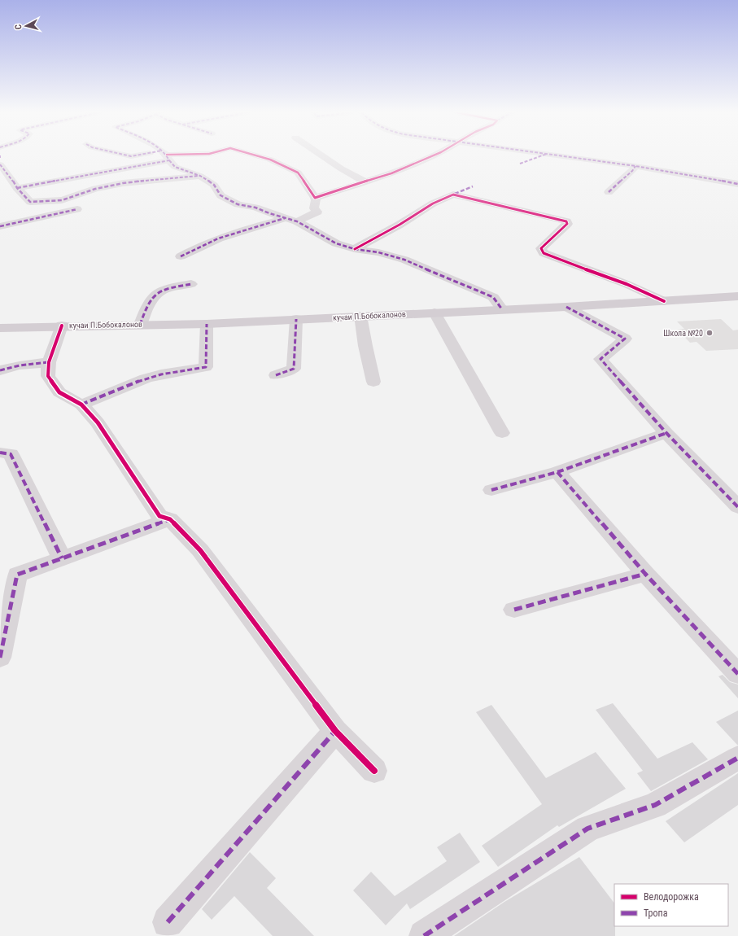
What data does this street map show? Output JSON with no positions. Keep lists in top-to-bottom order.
{
  "streets": {
    "main road": ["кучаи П.Бобокалонов"]
  },
  "places": ["Школа №20"],
  "legend": ["Велодорожка", "Тропа"],
  "north": "left"
}
